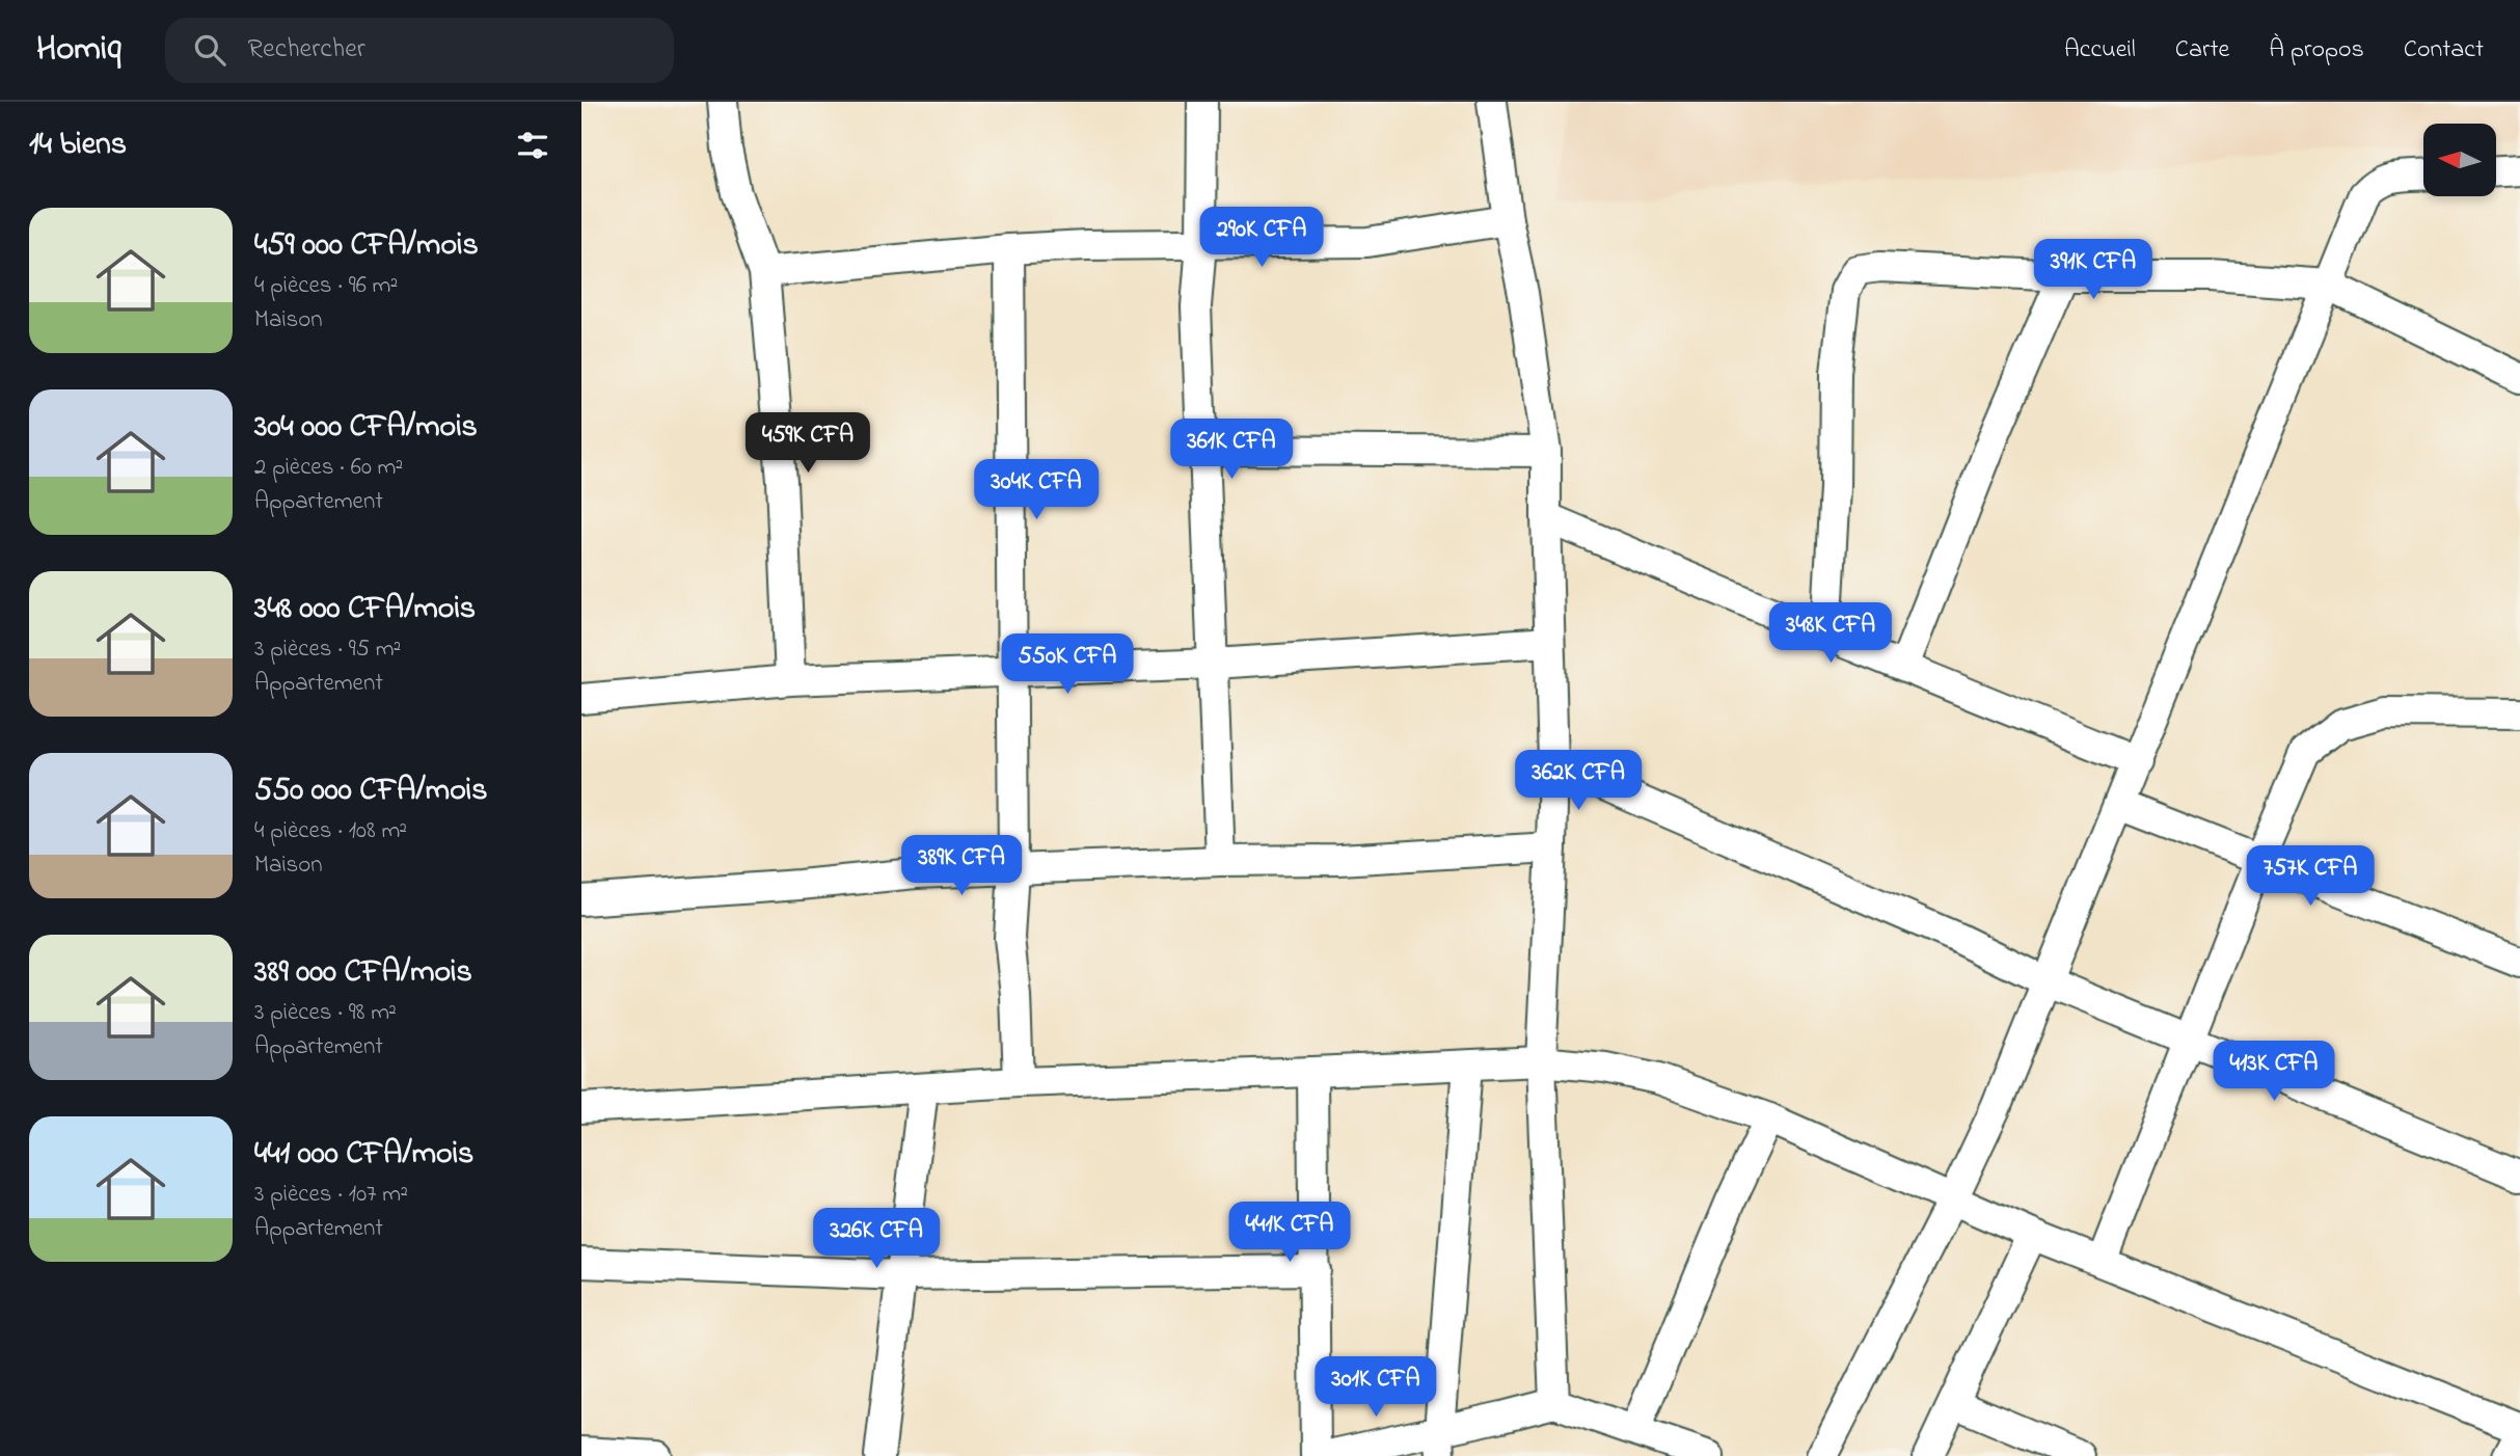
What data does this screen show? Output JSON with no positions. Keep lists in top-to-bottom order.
{
  "north": "left",
  "page": {
    "header": "Homiq",
    "search": "Rechercher",
    "nav": [
      "Accueil",
      "Carte",
      "À propos",
      "Contact"
    ],
    "heading": "14 biens",
    "list": [
      {
        "name": "459 000 CFA/mois",
        "note": "4 pièces · 96 m² · Maison"
      },
      {
        "name": "304 000 CFA/mois",
        "note": "2 pièces · 60 m² · Appartement"
      },
      {
        "name": "348 000 CFA/mois",
        "note": "3 pièces · 95 m² · Appartement"
      },
      {
        "name": "550 000 CFA/mois",
        "note": "4 pièces · 108 m² · Maison"
      },
      {
        "name": "389 000 CFA/mois",
        "note": "3 pièces · 98 m² · Appartement"
      },
      {
        "name": "441 000 CFA/mois",
        "note": "3 pièces · 107 m² · Appartement"
      }
    ],
    "price": [
      "290K CFA",
      "391K CFA",
      "459K CFA",
      "361K CFA",
      "304K CFA",
      "348K CFA",
      "550K CFA",
      "362K CFA",
      "389K CFA",
      "757K CFA",
      "413K CFA",
      "441K CFA",
      "326K CFA",
      "301K CFA"
    ]
  }
}
